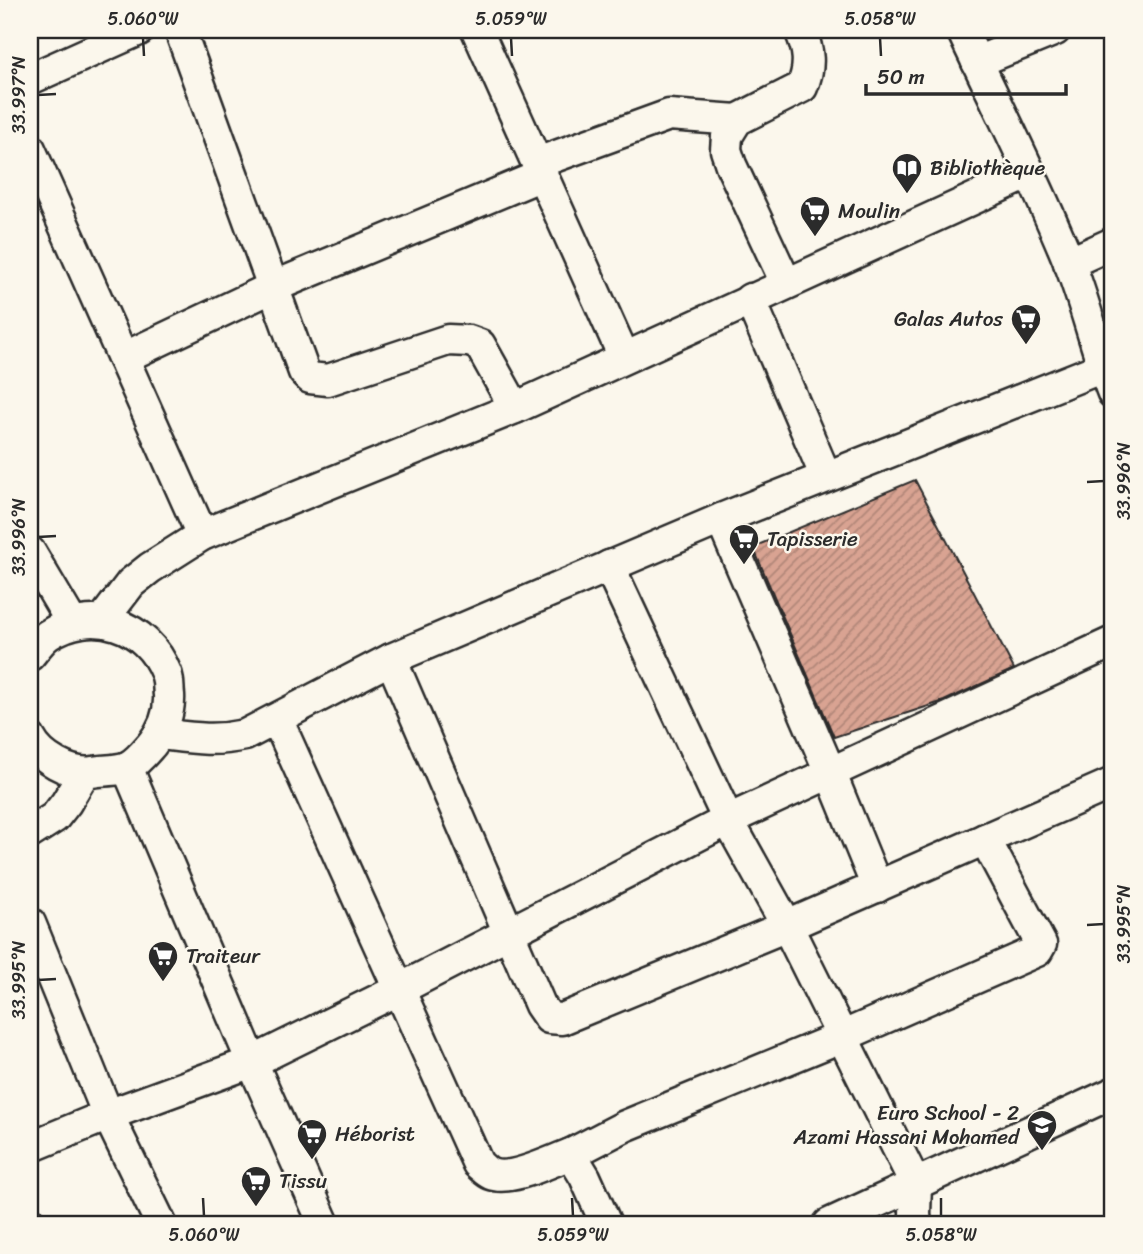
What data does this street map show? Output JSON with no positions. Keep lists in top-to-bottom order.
{
  "places": {
    "library": ["Bibliothèque"],
    "supermarket": [
      "Moulin",
      "Galas Autos",
      "Tapisserie",
      "Traiteur",
      "Héborist",
      "Tissu"
    ],
    "school or university": ["Euro School - 2 Azami Hassani Mohamed"]
  },
  "scale_bar": "50 m",
  "coordinates": [
    "5.060°W",
    "5.059°W",
    "5.058°W",
    "33.997°N",
    "33.996°N",
    "33.995°N"
  ]
}
